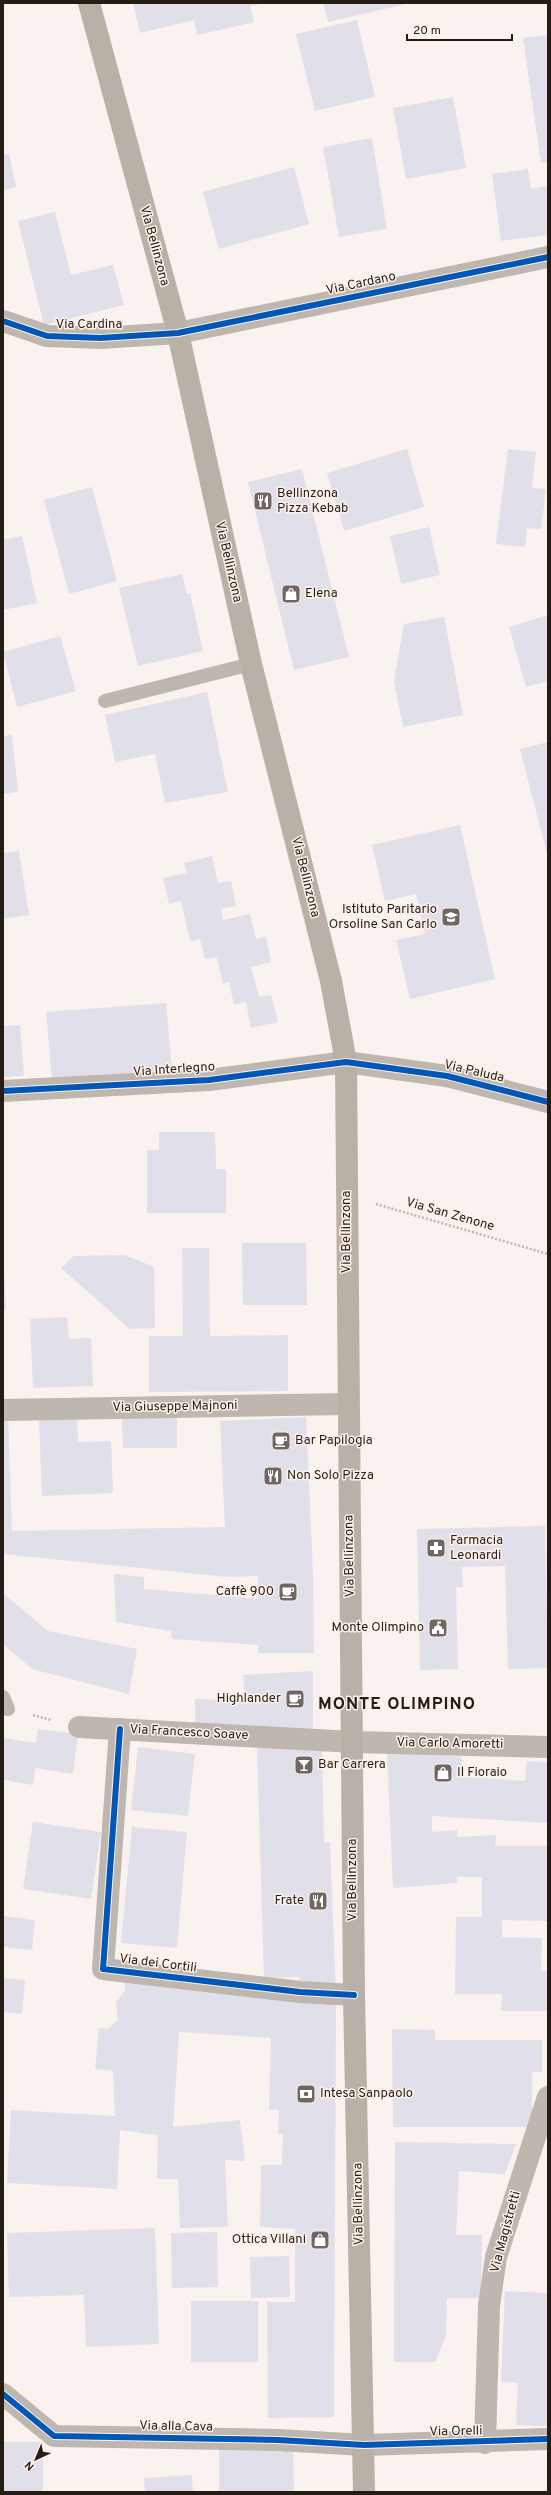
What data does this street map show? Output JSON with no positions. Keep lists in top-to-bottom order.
{
  "streets": {
    "main road": ["Via Bellinzona"],
    "street": [
      "Via Cardano",
      "Via Cardina",
      "Via Interlegno",
      "Via Paluda",
      "Via Giuseppe Majnoni",
      "Via Francesco Soave",
      "Via Carlo Amoretti",
      "Via dei Cortili",
      "Via Magistretti",
      "Via alla Cava",
      "Via Orelli"
    ],
    "path": ["Via San Zenone"]
  },
  "crossings": [
    ["Via Bellinzona", "Via Cardano"],
    ["Via Bellinzona", "Via Cardina"],
    ["Via Bellinzona", "Via Interlegno"],
    ["Via Bellinzona", "Via Paluda"],
    ["Via Bellinzona", "Via San Zenone"],
    ["Via Bellinzona", "Via Giuseppe Majnoni"],
    ["Via Bellinzona", "Via Francesco Soave"],
    ["Via Bellinzona", "Via Carlo Amoretti"],
    ["Via Bellinzona", "Via dei Cortili"],
    ["Via Bellinzona", "Via alla Cava"],
    ["Via Bellinzona", "Via Orelli"],
    ["Via Cardano", "Via Cardina"],
    ["Via Interlegno", "Via Paluda"],
    ["Via Francesco Soave", "Via Carlo Amoretti"],
    ["Via Francesco Soave", "Via dei Cortili"],
    ["Via Magistretti", "Via Orelli"],
    ["Via alla Cava", "Via Orelli"]
  ],
  "districts": ["MONTE OLIMPINO"],
  "places": {
    "restaurant": ["Bellinzona Pizza Kebab", "Non Solo Pizza", "Frate"],
    "shop": ["Elena", "Il Fioraio", "Ottica Villani"],
    "school or university": ["Istituto Paritario Orsoline San Carlo"],
    "cafe": ["Bar Papilogia", "Caffè 900", "Highlander"],
    "pharmacy": ["Farmacia Leonardi"],
    "public building": ["Monte Olimpino"],
    "bar": ["Bar Carrera"],
    "bank": ["Intesa Sanpaolo"]
  },
  "scale_bar": "20 m",
  "north": "bottom left"
}
